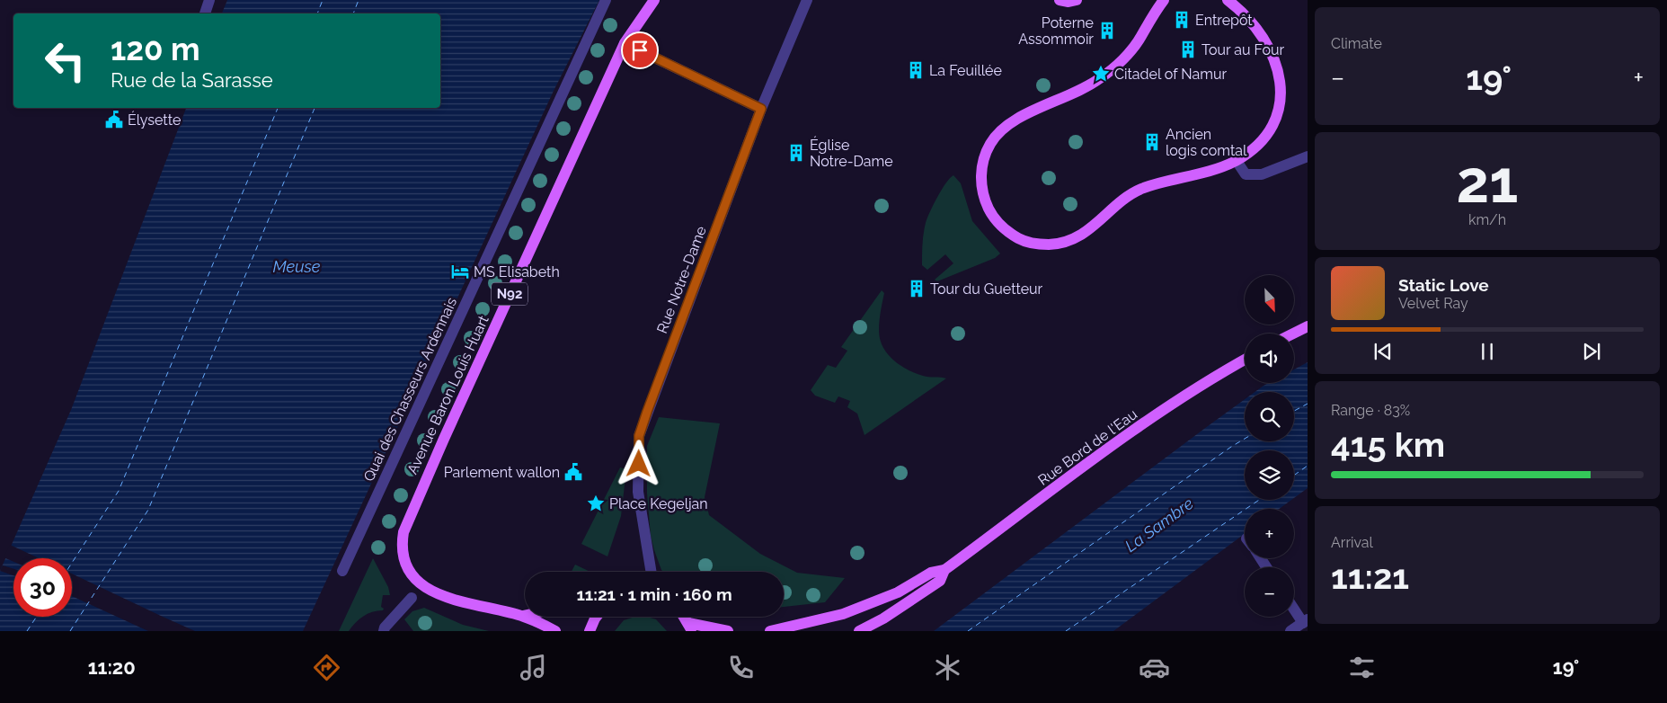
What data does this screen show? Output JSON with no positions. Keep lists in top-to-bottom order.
{
  "streets": {
    "main road": ["N92", "Avenue Baron Louis Huart", "Rue Bord de l'Eau"],
    "street": ["Rue Notre-Dame", "Quai des Chasseurs Ardennais"]
  },
  "water": ["Meuse", "La Sambre"],
  "places": {
    "building": [
      "Entrepôt",
      "Poterne Assommoir",
      "Tour au Four",
      "La Feuillée",
      "Ancien logis comtal",
      "Église Notre-Dame",
      "Tour du Guetteur"
    ],
    "place": ["Citadel of Namur", "Place Kegeljan"],
    "public building": ["Élysette", "Parlement wallon"],
    "hotel": ["MS Elisabeth"]
  },
  "north": "bottom right",
  "page": {
    "tile": [
      "Climate",
      ["21", "km/h"],
      ["Range · 83%", "415 km"],
      ["Arrival", "11:21"]
    ],
    "turn": ["120 m", "Rue de la Sarasse"],
    "heat": ["−", "19°", "+"],
    "song": ["Static Love", "Velvet Ray"],
    "map_buttons": ["+", "−"],
    "limit": "30",
    "trip": "11:21 · 1 min · 160 m",
    "tabs": ["11:20", "19°"]
  }
}
